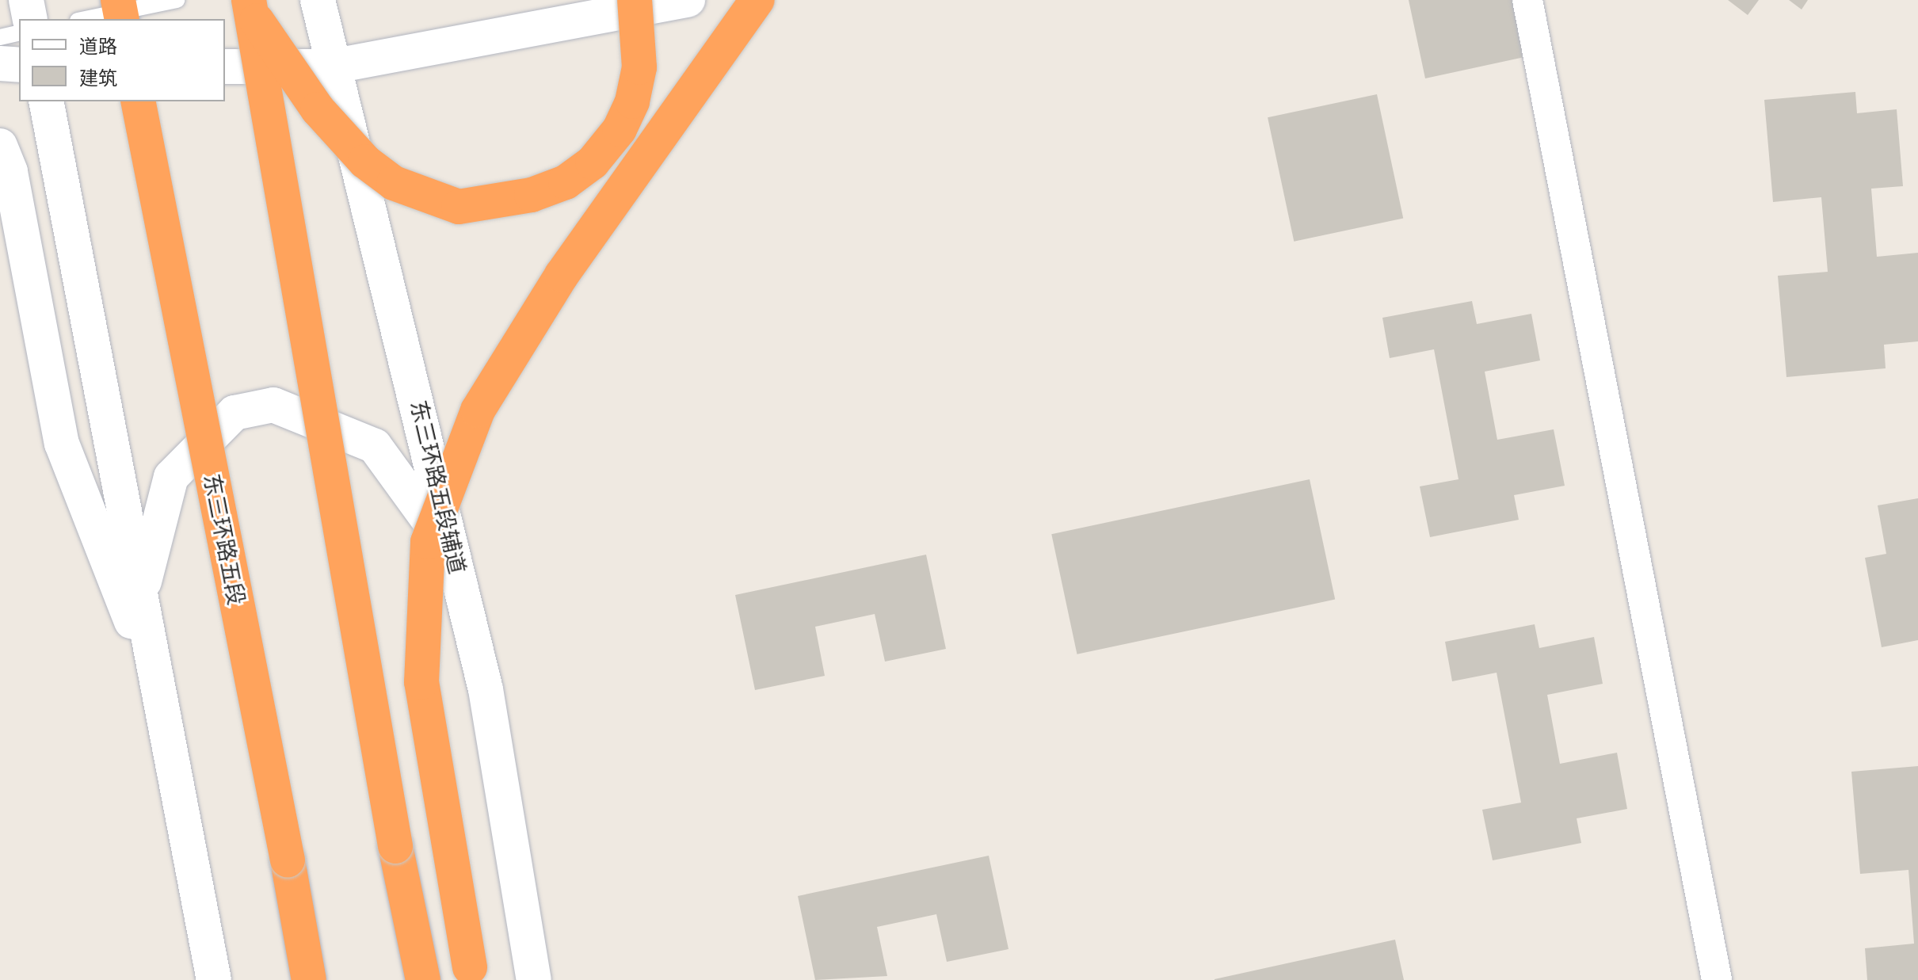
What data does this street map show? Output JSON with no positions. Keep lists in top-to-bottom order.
{
  "streets": {
    "highway": ["东三环路五段"],
    "main road": ["东三环路五段辅道"]
  },
  "legend": ["道路", "建筑"]
}
